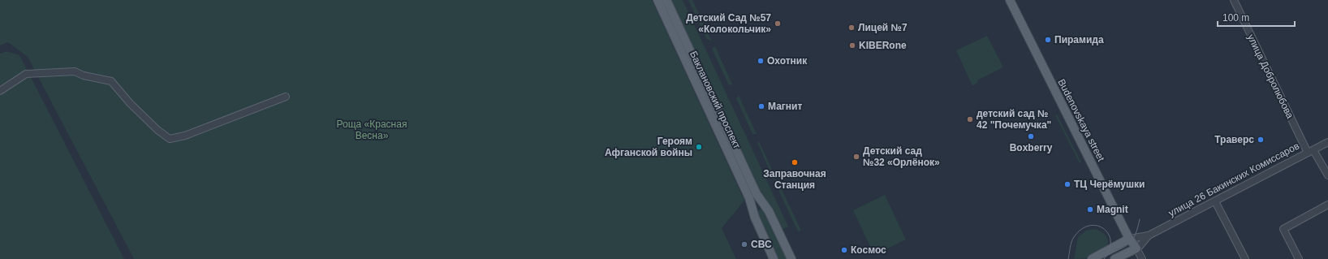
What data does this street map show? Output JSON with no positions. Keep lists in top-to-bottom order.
{
  "streets": {
    "main road": ["Баклановский проспект", "Budenovskaya street", "улица 26 Бакинских Комиссаров"],
    "street": ["улица Добролюбова"]
  },
  "crossings": [
    ["улица Добролюбова", "улица 26 Бакинских Комиссаров"],
    ["Budenovskaya street", "улица 26 Бакинских Комиссаров"]
  ],
  "parks": ["Роща «Красная Весна»"],
  "places": [
    "Детский Сад №57 «Колокольчик»",
    "Лицей №7",
    "Пирамида",
    "KIBERone",
    "Охотник",
    "Магнит",
    "детский сад № 42 \"Почемучка\"",
    "Boxberry",
    "Траверс",
    "Героям Афганской войны",
    "Детский сад №32 «Орлёнок»",
    "Заправочная Станция",
    "ТЦ Черёмушки",
    "Magnit",
    "СВС",
    "Космос"
  ],
  "scale_bar": "100 m"
}
